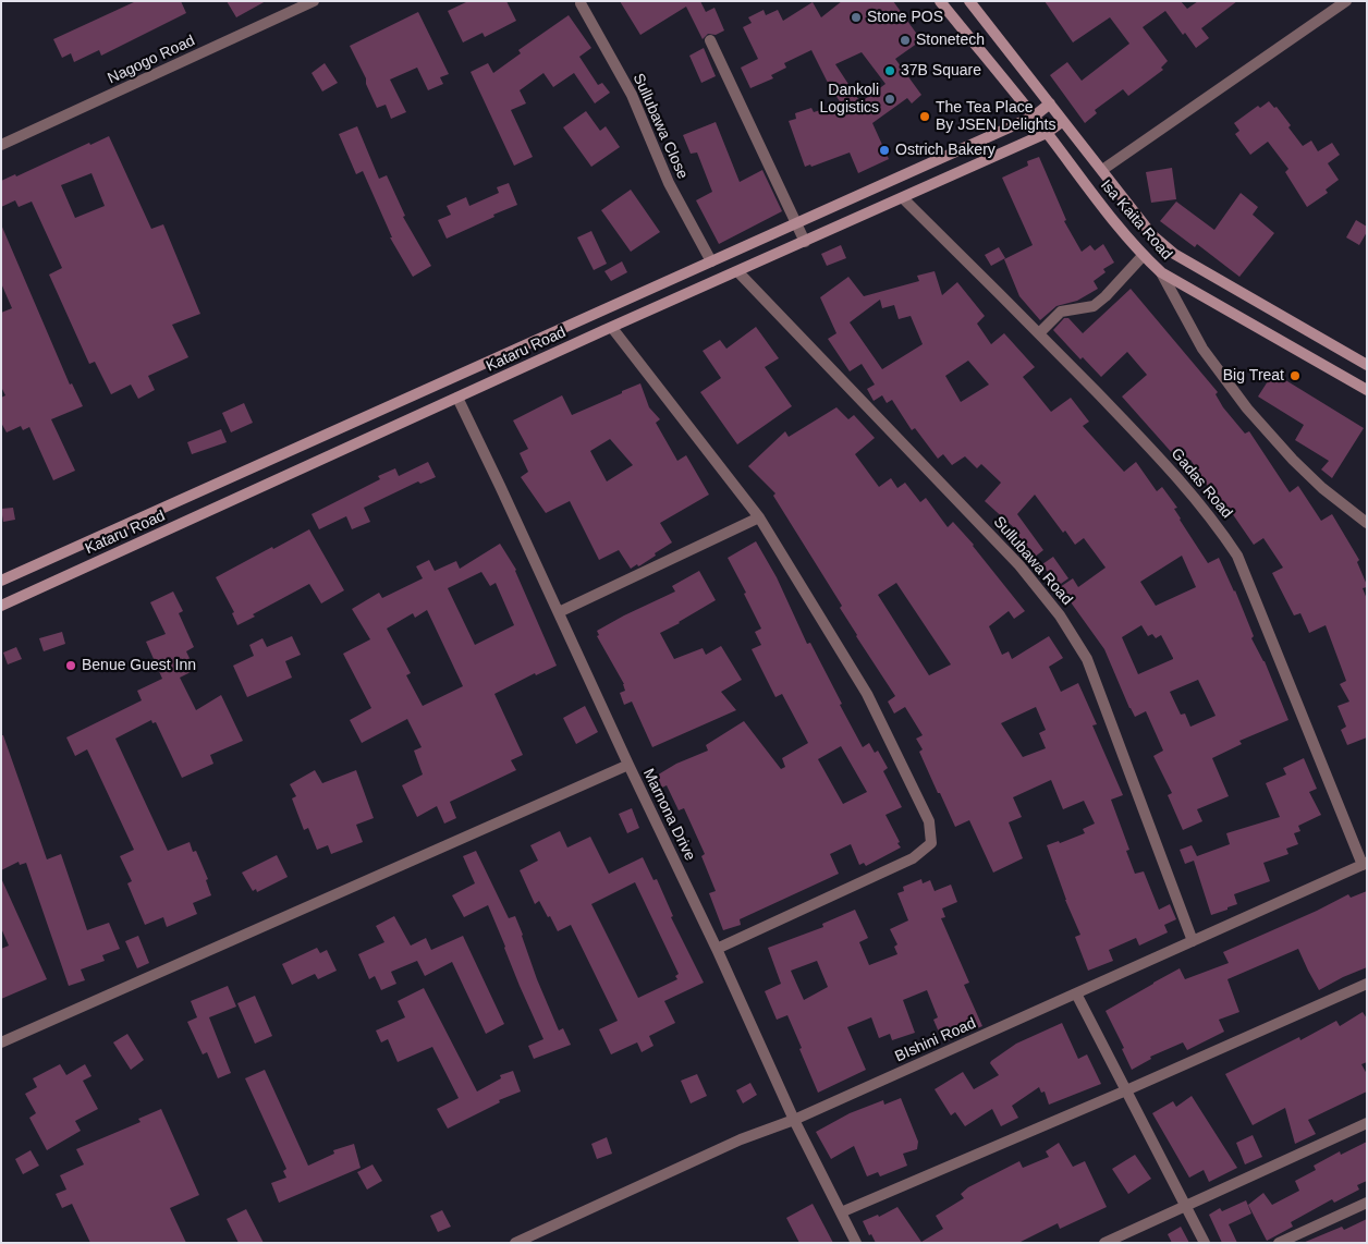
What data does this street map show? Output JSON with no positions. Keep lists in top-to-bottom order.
{
  "streets": {
    "street": [
      "Nagogo Road",
      "Sullubawa Close",
      "Isa Kaita Road",
      "Kataru Road",
      "Gadas Road",
      "Sullubawa Road",
      "Marnona Drive",
      "BIshini Road"
    ]
  },
  "crossings": [
    ["Sullubawa Close", "Kataru Road"],
    ["Isa Kaita Road", "Kataru Road"],
    ["Kataru Road", "Gadas Road"],
    ["Kataru Road", "Sullubawa Road"],
    ["Kataru Road", "Marnona Drive"],
    ["Gadas Road", "BIshini Road"],
    ["Sullubawa Road", "BIshini Road"],
    ["Marnona Drive", "BIshini Road"]
  ],
  "places": [
    "Stone POS",
    "Stonetech",
    "37B Square",
    "Dankoli Logistics",
    "The Tea Place By JSEN Delights",
    "Ostrich Bakery",
    "Big Treat",
    "Benue Guest Inn"
  ]
}
